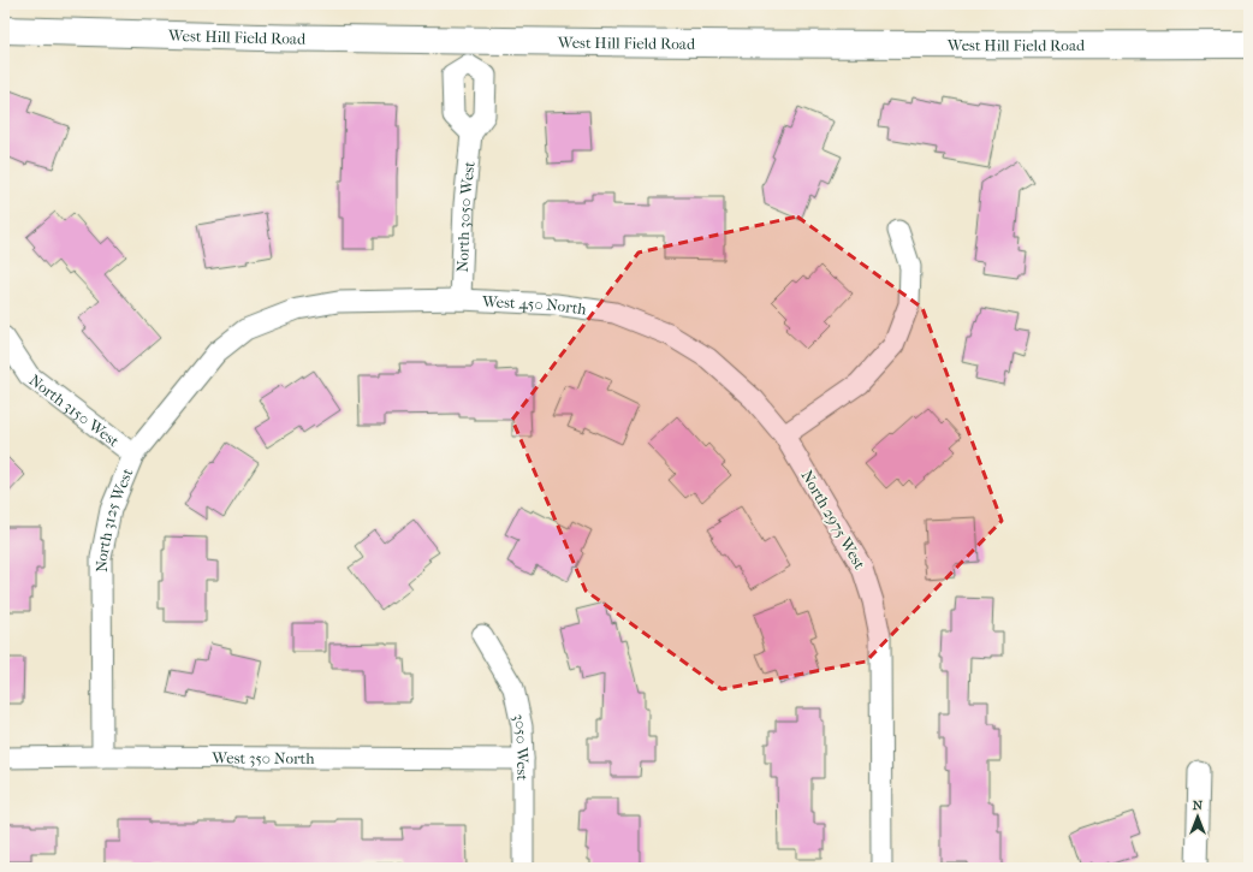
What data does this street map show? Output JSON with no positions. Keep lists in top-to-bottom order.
{
  "streets": {
    "street": [
      "West Hill Field Road",
      "North 3050 West",
      "West 450 North",
      "North 3150 West",
      "North 2975 West",
      "North 3125 West",
      "3050 West",
      "West 350 North"
    ]
  },
  "crossings": [
    ["West Hill Field Road", "North 3050 West"],
    ["North 3050 West", "West 450 North"],
    ["West 450 North", "North 2975 West"],
    ["West 450 North", "North 3125 West"],
    ["North 3150 West", "North 3125 West"],
    ["North 3125 West", "West 350 North"],
    ["3050 West", "West 350 North"]
  ],
  "north": "top"
}
